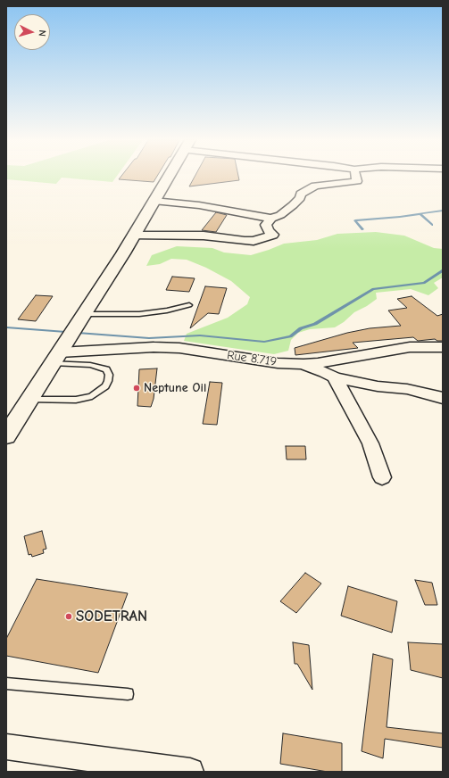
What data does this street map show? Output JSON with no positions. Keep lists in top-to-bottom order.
{
  "streets": {
    "street": ["Rue 8.719"]
  },
  "places": ["Neptune Oil", "SODETRAN"],
  "north": "right"
}
